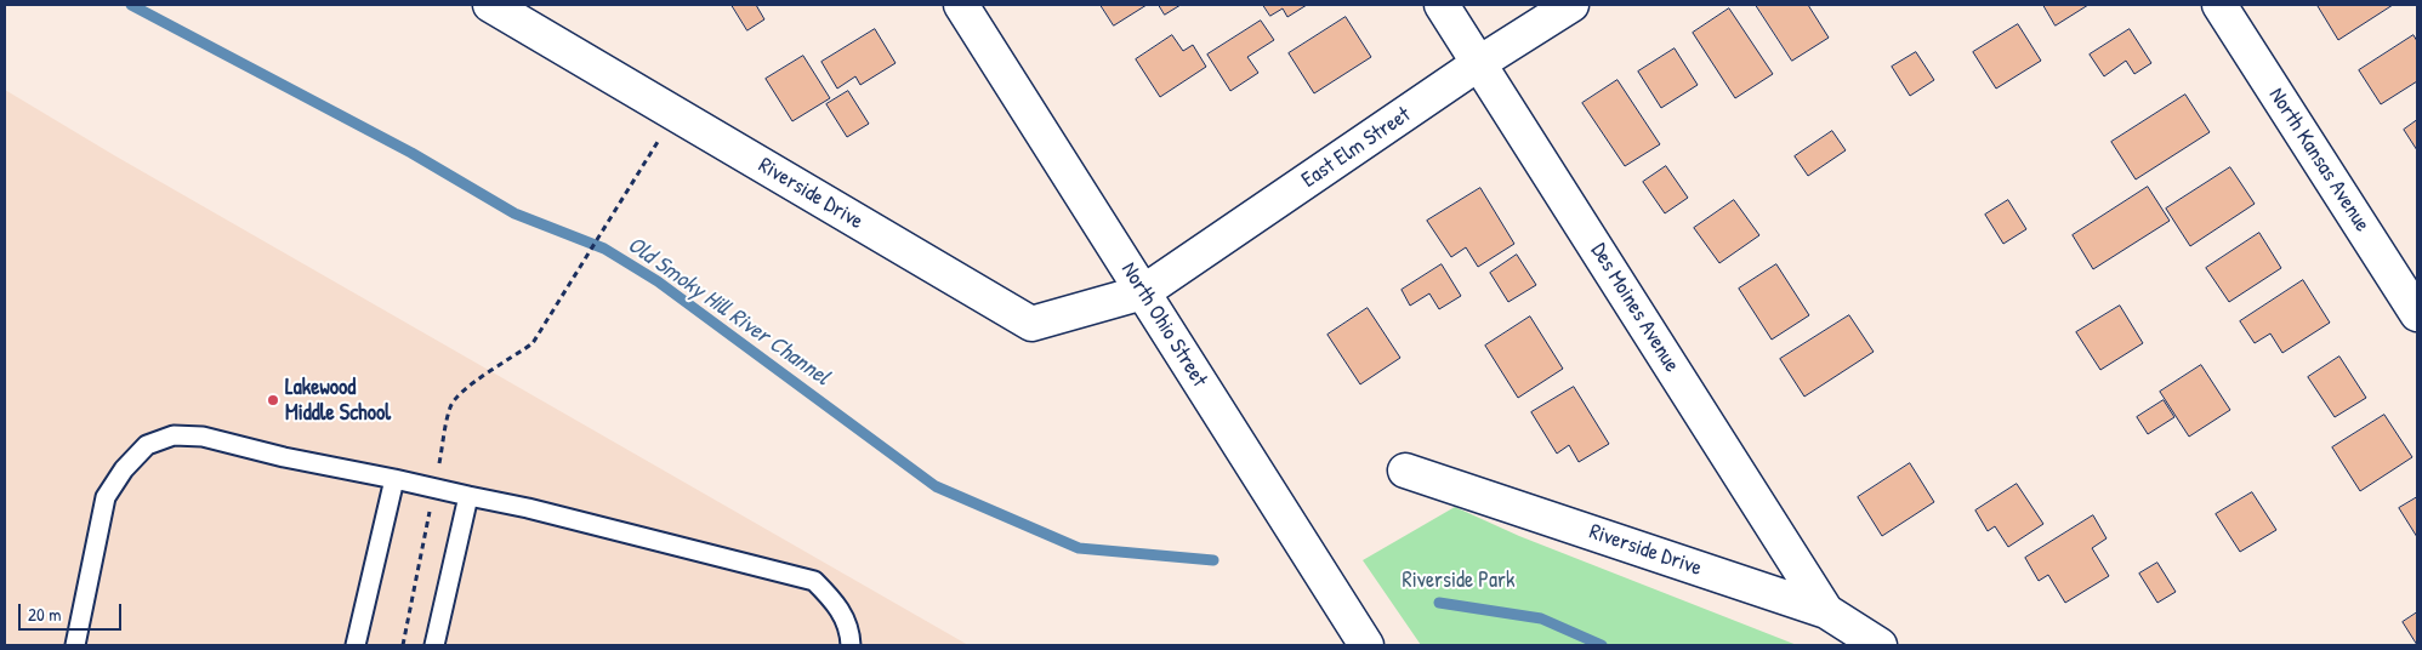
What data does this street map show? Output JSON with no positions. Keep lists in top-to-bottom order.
{
  "streets": {
    "street": [
      "East Elm Street",
      "North Kansas Avenue",
      "Riverside Drive",
      "Des Moines Avenue",
      "North Ohio Street"
    ]
  },
  "crossings": [
    ["East Elm Street", "Riverside Drive"],
    ["East Elm Street", "Des Moines Avenue"],
    ["East Elm Street", "North Ohio Street"],
    ["Riverside Drive", "Des Moines Avenue"],
    ["Riverside Drive", "North Ohio Street"]
  ],
  "water": ["Old Smoky Hill River Channel"],
  "parks": ["Riverside Park"],
  "places": ["Lakewood Middle School"],
  "scale_bar": "20 m"
}
